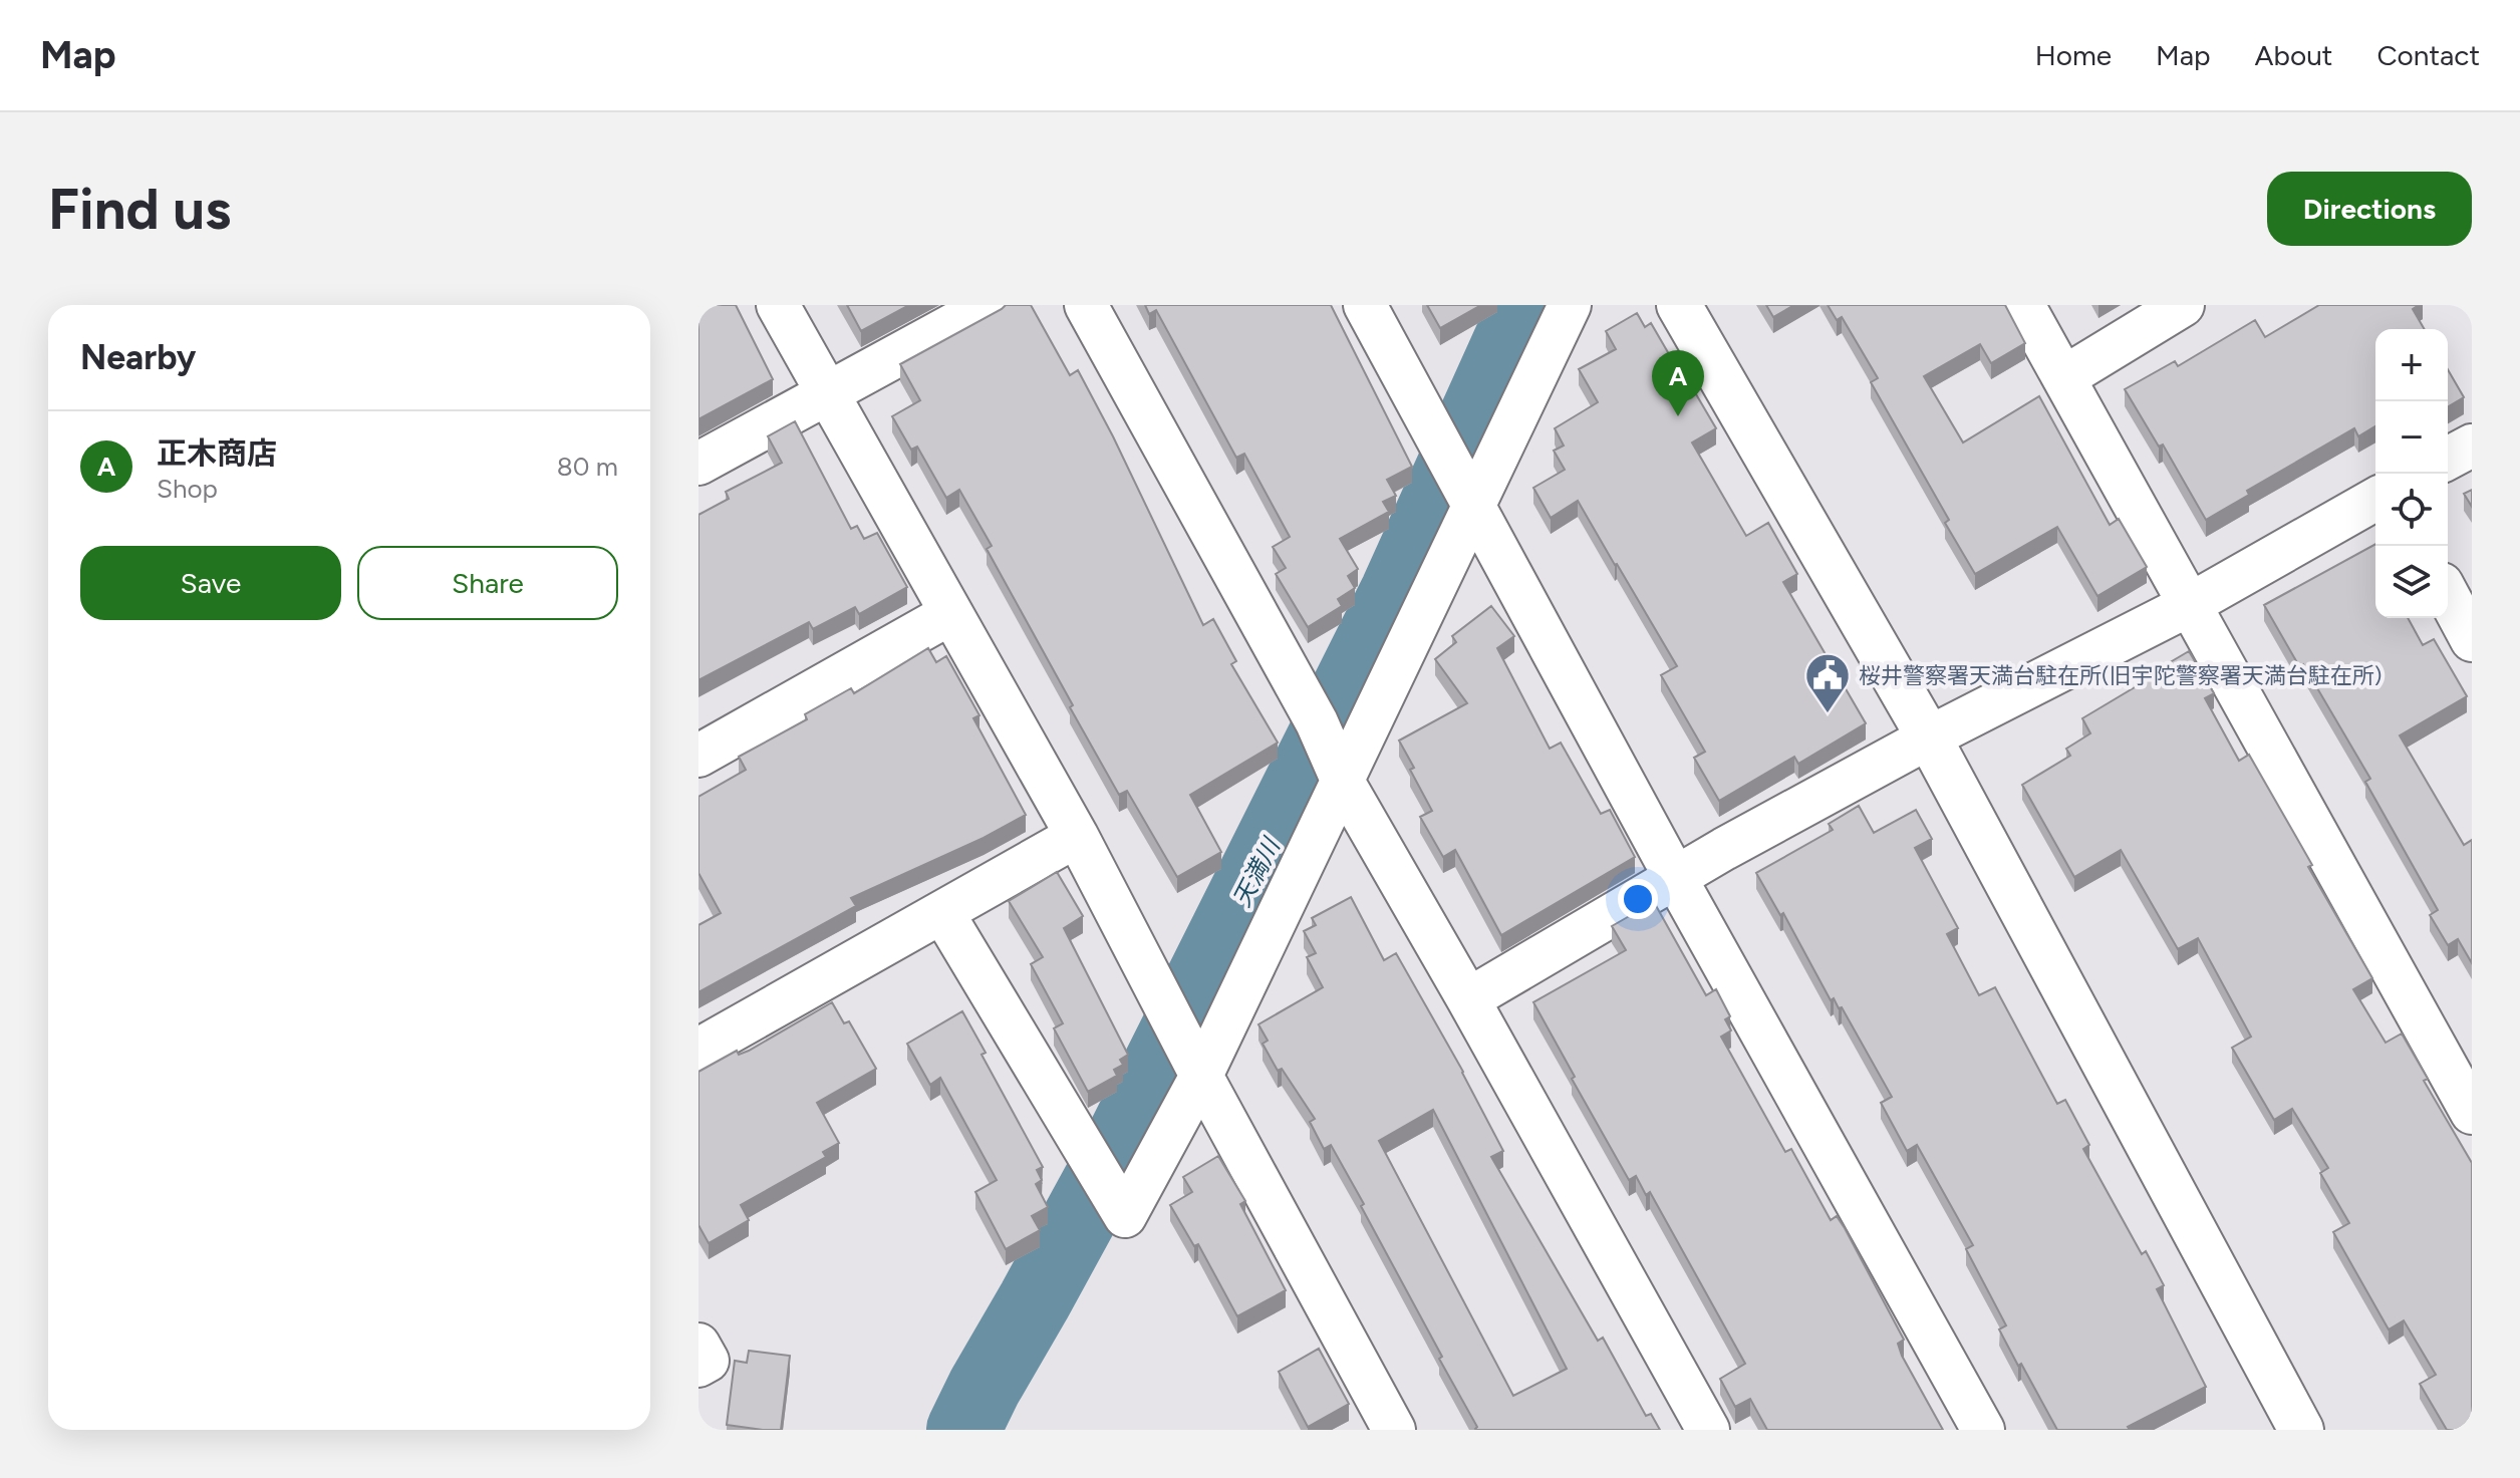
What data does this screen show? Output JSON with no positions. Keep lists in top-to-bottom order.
{
  "water": ["天満川"],
  "places": {
    "public building": ["桜井警察署天満台駐在所(旧宇陀警察署天満台駐在所)"]
  },
  "page": {
    "header": "Map",
    "nav": [
      "Home",
      "Map",
      "About",
      "Contact"
    ],
    "buttons": [
      "Directions",
      ["Save", "Share"]
    ],
    "title": "Find us",
    "heading": "Nearby",
    "map_buttons": ["+", "−"],
    "pins": "A",
    "list": [
      {
        "mark": "A",
        "name": "正木商店",
        "note": "Shop",
        "value": "80 m"
      }
    ]
  }
}
